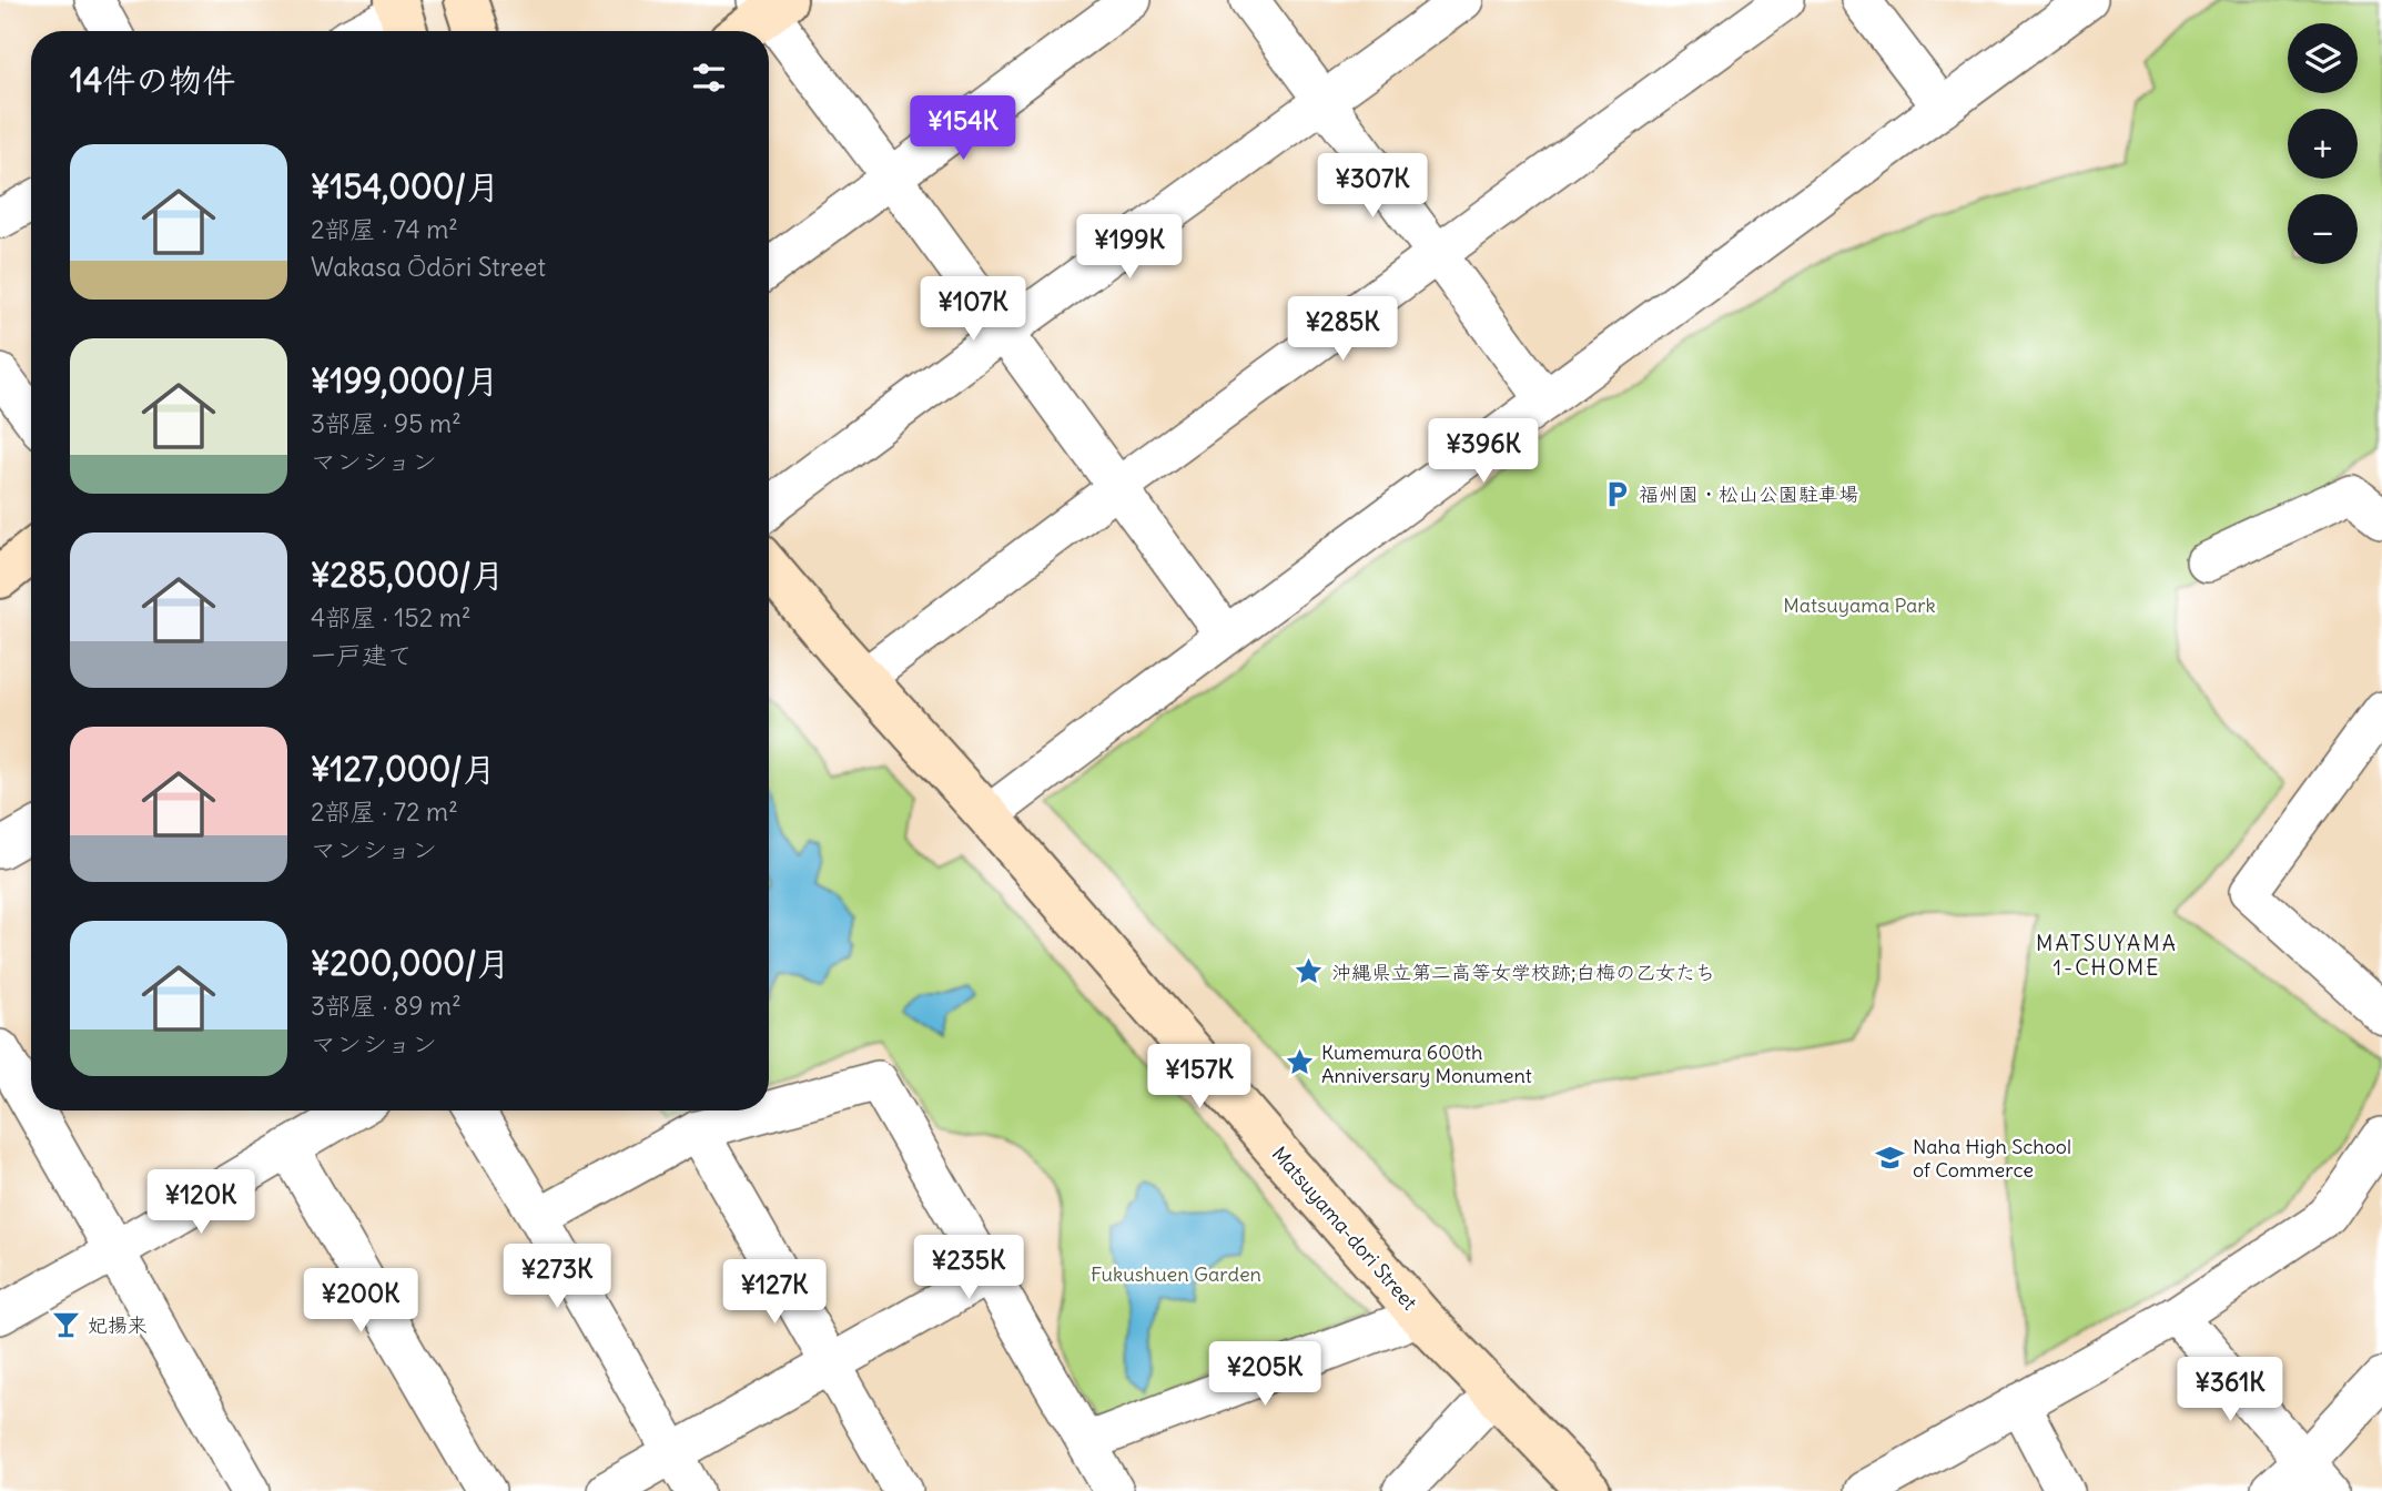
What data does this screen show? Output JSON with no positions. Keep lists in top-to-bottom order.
{
  "streets": {
    "street": ["Matsuyama-dori Street"]
  },
  "districts": ["MATSUYAMA 1-CHOME"],
  "parks": ["Matsuyama Park", "Fukushuen Garden"],
  "places": {
    "parking": ["福州園・松山公園駐車場"],
    "place": ["沖縄県立第二高等女学校跡;白梅の乙女たち", "Kumemura 600th Anniversary Monument"],
    "school or university": ["Naha High School of Commerce"],
    "bar": ["妃揚来"]
  },
  "page": {
    "map_buttons": ["+", "−"],
    "heading": "14件の物件",
    "price": [
      "¥154K",
      "¥307K",
      "¥199K",
      "¥107K",
      "¥285K",
      "¥396K",
      "¥157K",
      "¥120K",
      "¥235K",
      "¥273K",
      "¥127K",
      "¥200K",
      "¥205K",
      "¥361K"
    ],
    "list": [
      {
        "name": "¥154,000/月",
        "note": "2部屋 · 74 m² · Wakasa Ōdōri Street"
      },
      {
        "name": "¥199,000/月",
        "note": "3部屋 · 95 m² · マンション"
      },
      {
        "name": "¥285,000/月",
        "note": "4部屋 · 152 m² · 一戸建て"
      },
      {
        "name": "¥127,000/月",
        "note": "2部屋 · 72 m² · マンション"
      },
      {
        "name": "¥200,000/月",
        "note": "3部屋 · 89 m² · マンション"
      }
    ]
  }
}
